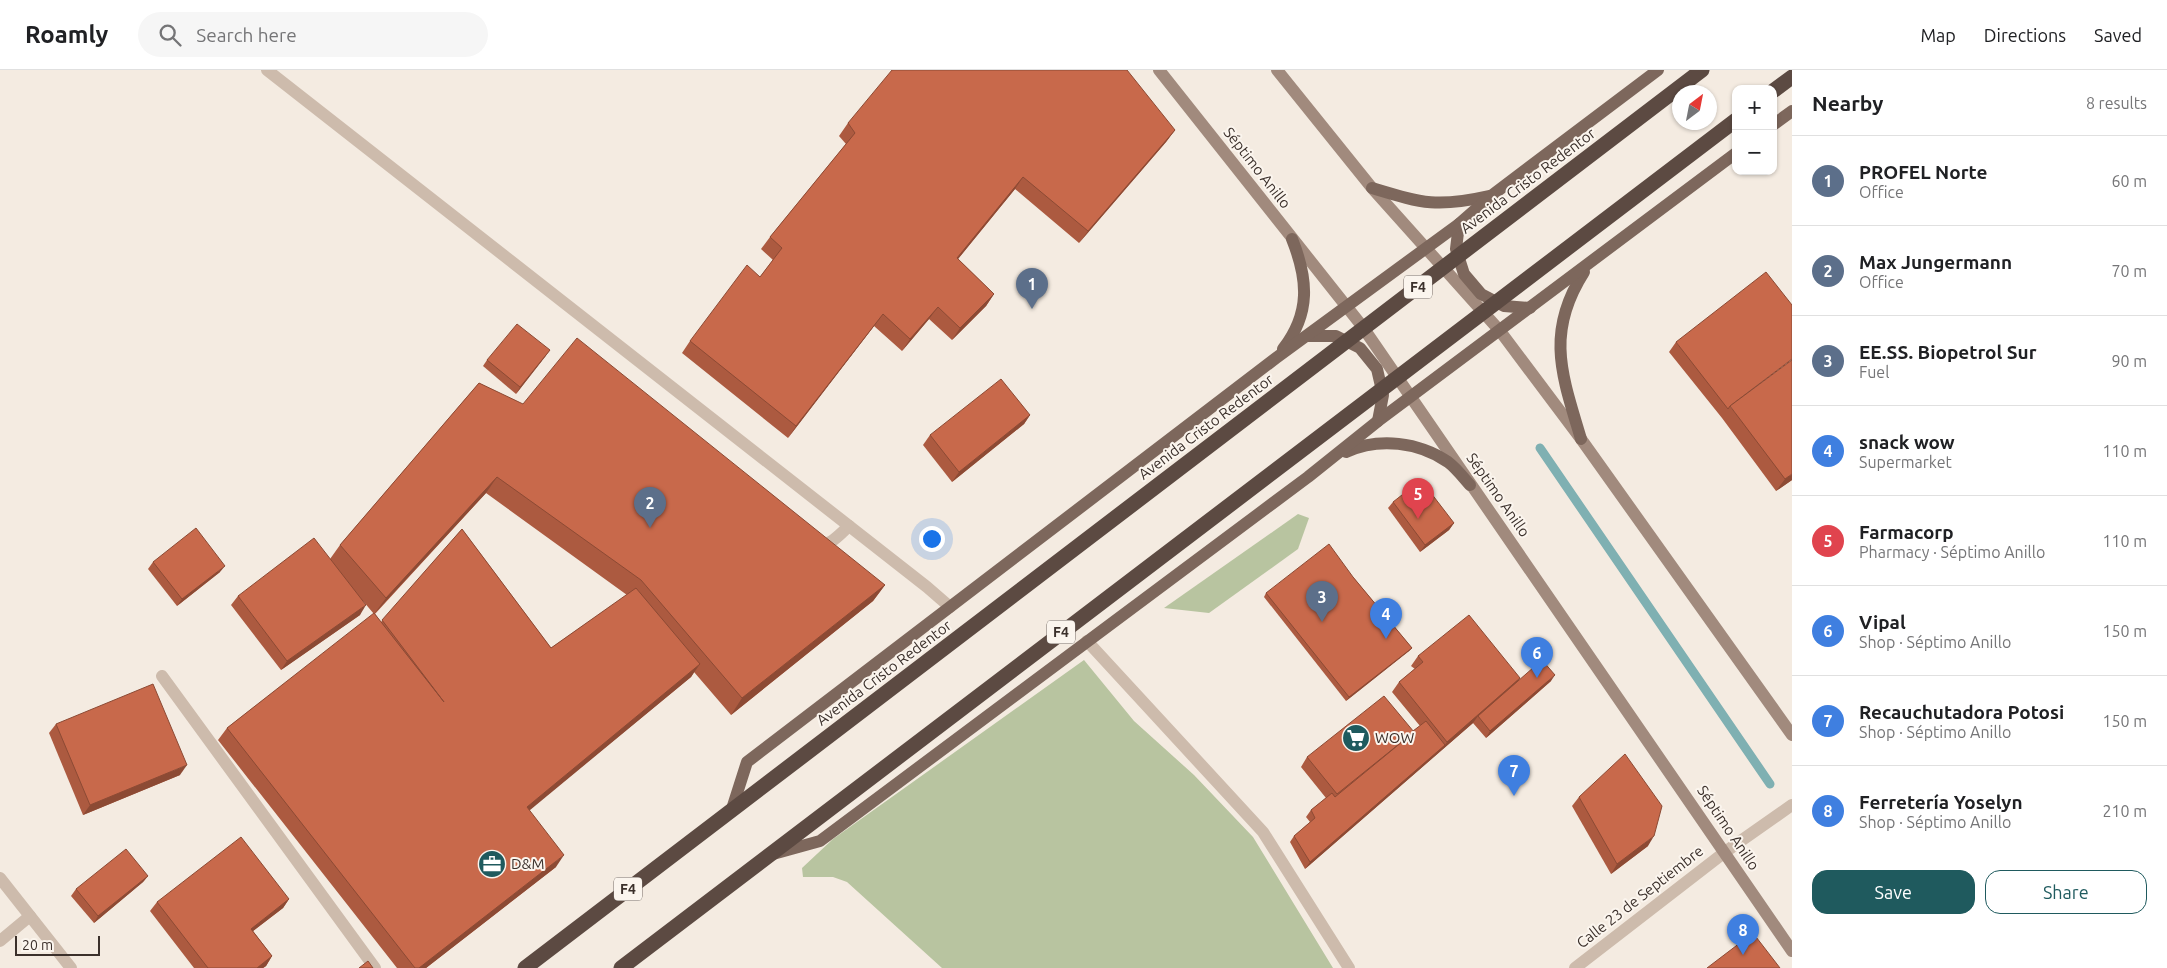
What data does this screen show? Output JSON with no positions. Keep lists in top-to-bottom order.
{
  "streets": {
    "highway": ["Avenida Cristo Redentor", "F4"],
    "main road": ["Séptimo Anillo"],
    "street": ["Calle 23 de Septiembre"]
  },
  "crossings": [
    ["Séptimo Anillo", "Avenida Cristo Redentor"],
    ["Séptimo Anillo", "Calle 23 de Septiembre"]
  ],
  "places": {
    "supermarket": ["WOW"],
    "office": ["D&M"]
  },
  "scale_bar": "20 m",
  "north": "top right",
  "page": {
    "header": "Roamly",
    "search": "Search here",
    "nav": ["Map", "Directions", "Saved"],
    "heading": ["Nearby", "8 results"],
    "map_buttons": ["+", "−"],
    "list": [
      {
        "mark": "1",
        "name": "PROFEL Norte",
        "note": "Office",
        "value": "60 m"
      },
      {
        "mark": "2",
        "name": "Max Jungermann",
        "note": "Office",
        "value": "70 m"
      },
      {
        "mark": "3",
        "name": "EE.SS. Biopetrol Sur",
        "note": "Fuel",
        "value": "90 m"
      },
      {
        "mark": "4",
        "name": "snack wow",
        "note": "Supermarket",
        "value": "110 m"
      },
      {
        "mark": "5",
        "name": "Farmacorp",
        "note": "Pharmacy · Séptimo Anillo",
        "value": "110 m"
      },
      {
        "mark": "6",
        "name": "Vipal",
        "note": "Shop · Séptimo Anillo",
        "value": "150 m"
      },
      {
        "mark": "7",
        "name": "Recauchutadora Potosi",
        "note": "Shop · Séptimo Anillo",
        "value": "150 m"
      },
      {
        "mark": "8",
        "name": "Ferretería Yoselyn",
        "note": "Shop · Séptimo Anillo",
        "value": "210 m"
      }
    ],
    "pins": [
      "1",
      "5",
      "2",
      "3",
      "4",
      "6",
      "7",
      "8"
    ],
    "buttons": ["Save", "Share"],
    "scale": "20 m"
  }
}
